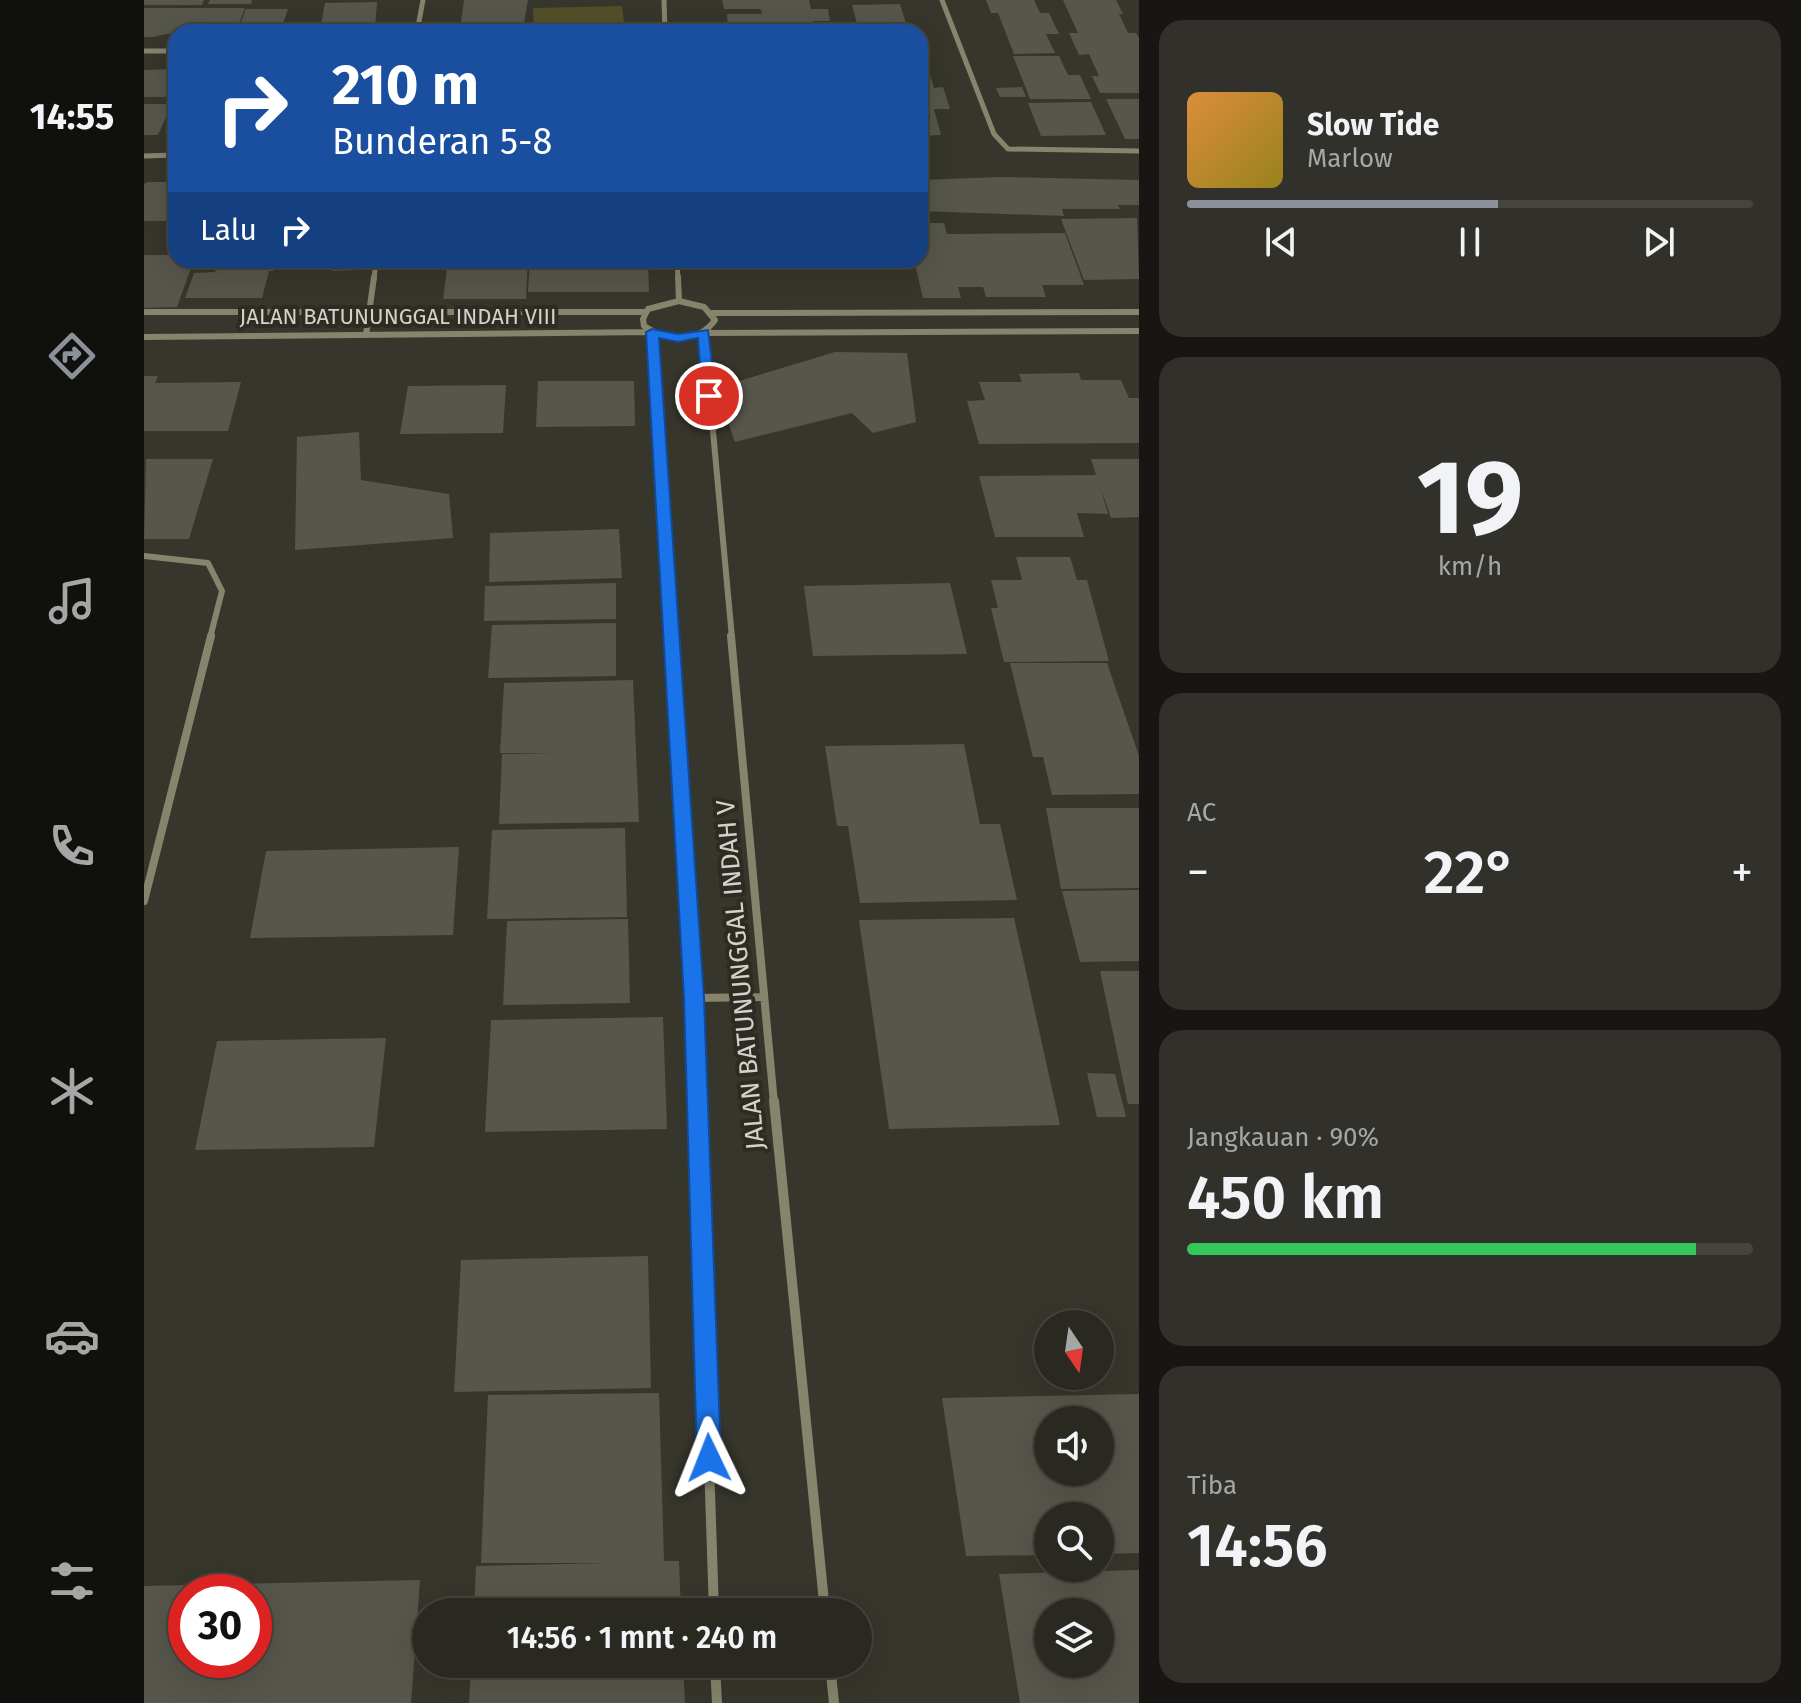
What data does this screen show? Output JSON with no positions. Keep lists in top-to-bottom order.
{
  "streets": {
    "street": ["JALAN BATUNUNGGAL INDAH VIII", "JALAN BATUNUNGGAL INDAH V"]
  },
  "crossings": [
    ["JALAN BATUNUNGGAL INDAH VIII", "JALAN BATUNUNGGAL INDAH V"]
  ],
  "north": "bottom",
  "page": {
    "tabs": "14:55",
    "turn": ["210 m", "Bunderan 5-8"],
    "song": ["Slow Tide", "Marlow"],
    "then": "Lalu",
    "tile": [
      ["19", "km/h"],
      "AC",
      ["Jangkauan · 90%", "450 km"],
      ["Tiba", "14:56"]
    ],
    "heat": ["−", "22°", "+"],
    "limit": "30",
    "trip": "14:56 · 1 mnt · 240 m"
  }
}
